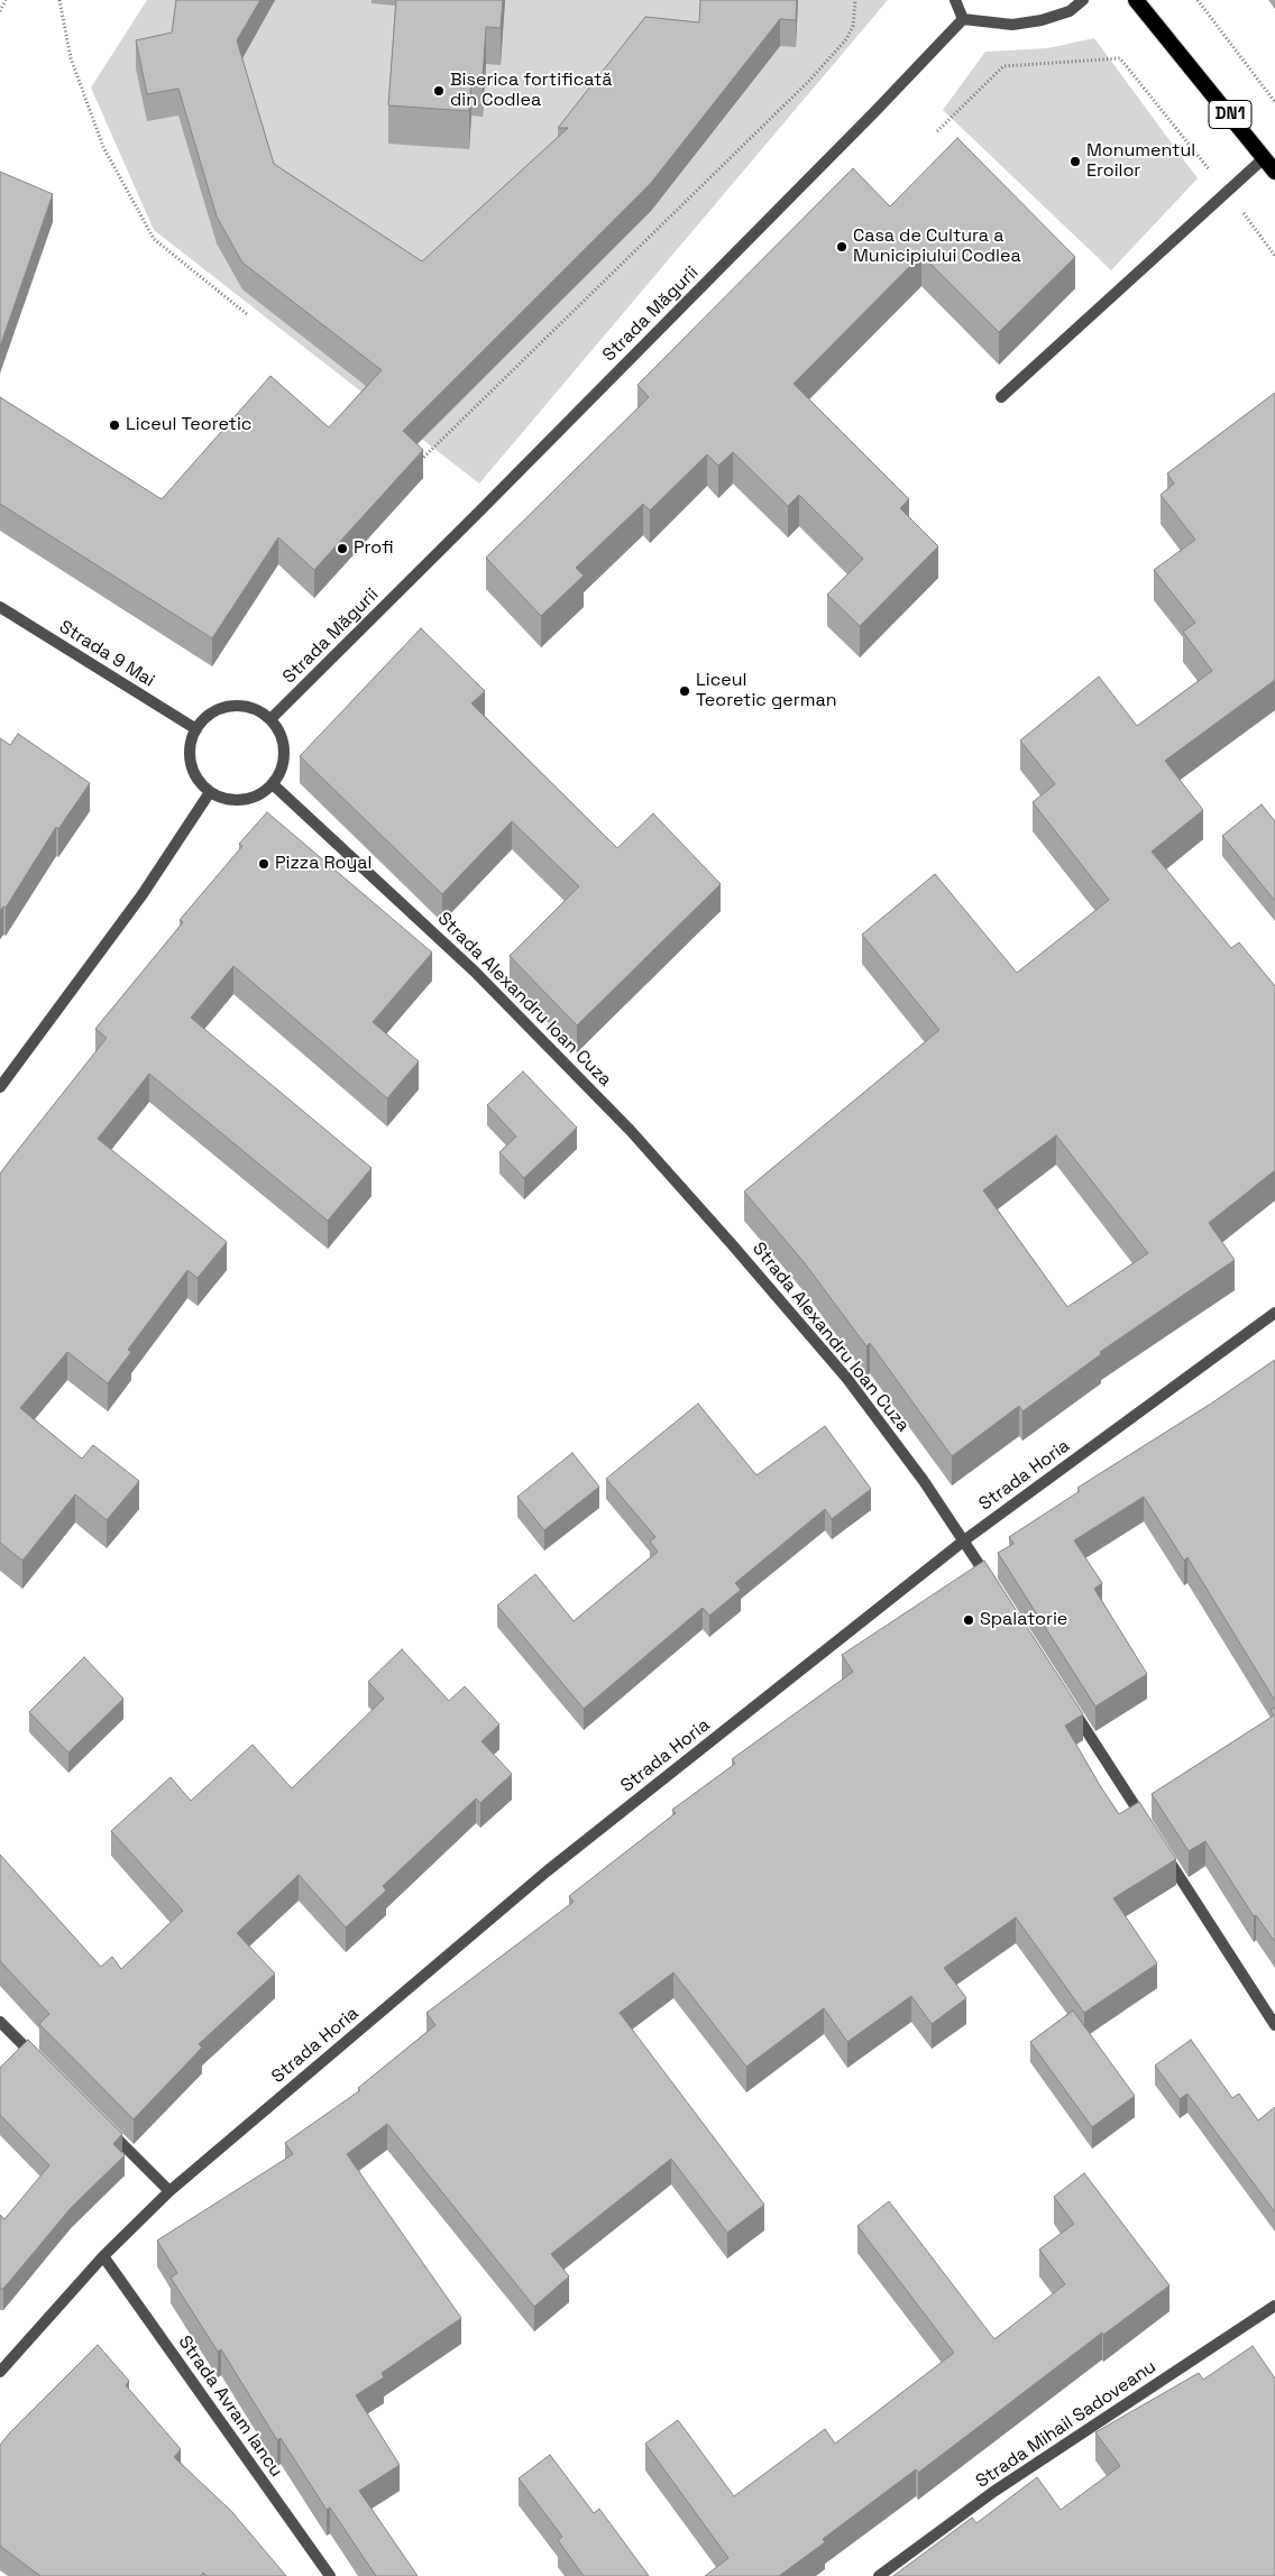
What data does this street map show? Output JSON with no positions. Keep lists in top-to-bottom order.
{
  "streets": {
    "highway": ["DN1"],
    "street": [
      "Strada Măgurii",
      "Strada 9 Mai",
      "Strada Alexandru Ioan Cuza",
      "Strada Horia",
      "Strada Avram Iancu",
      "Strada Mihail Sadoveanu"
    ]
  },
  "crossings": [
    ["Strada Măgurii", "Strada 9 Mai"],
    ["Strada Măgurii", "Strada Alexandru Ioan Cuza"],
    ["Strada 9 Mai", "Strada Alexandru Ioan Cuza"],
    ["Strada Alexandru Ioan Cuza", "Strada Horia"],
    ["Strada Horia", "Strada Avram Iancu"]
  ],
  "places": [
    "Biserica fortificată din Codlea",
    "Monumentul Eroilor",
    "Casa de Cultura a Municipiului Codlea",
    "Liceul Teoretic",
    "Profi",
    "Liceul Teoretic german",
    "Pizza Royal",
    "Spalatorie"
  ]
}
